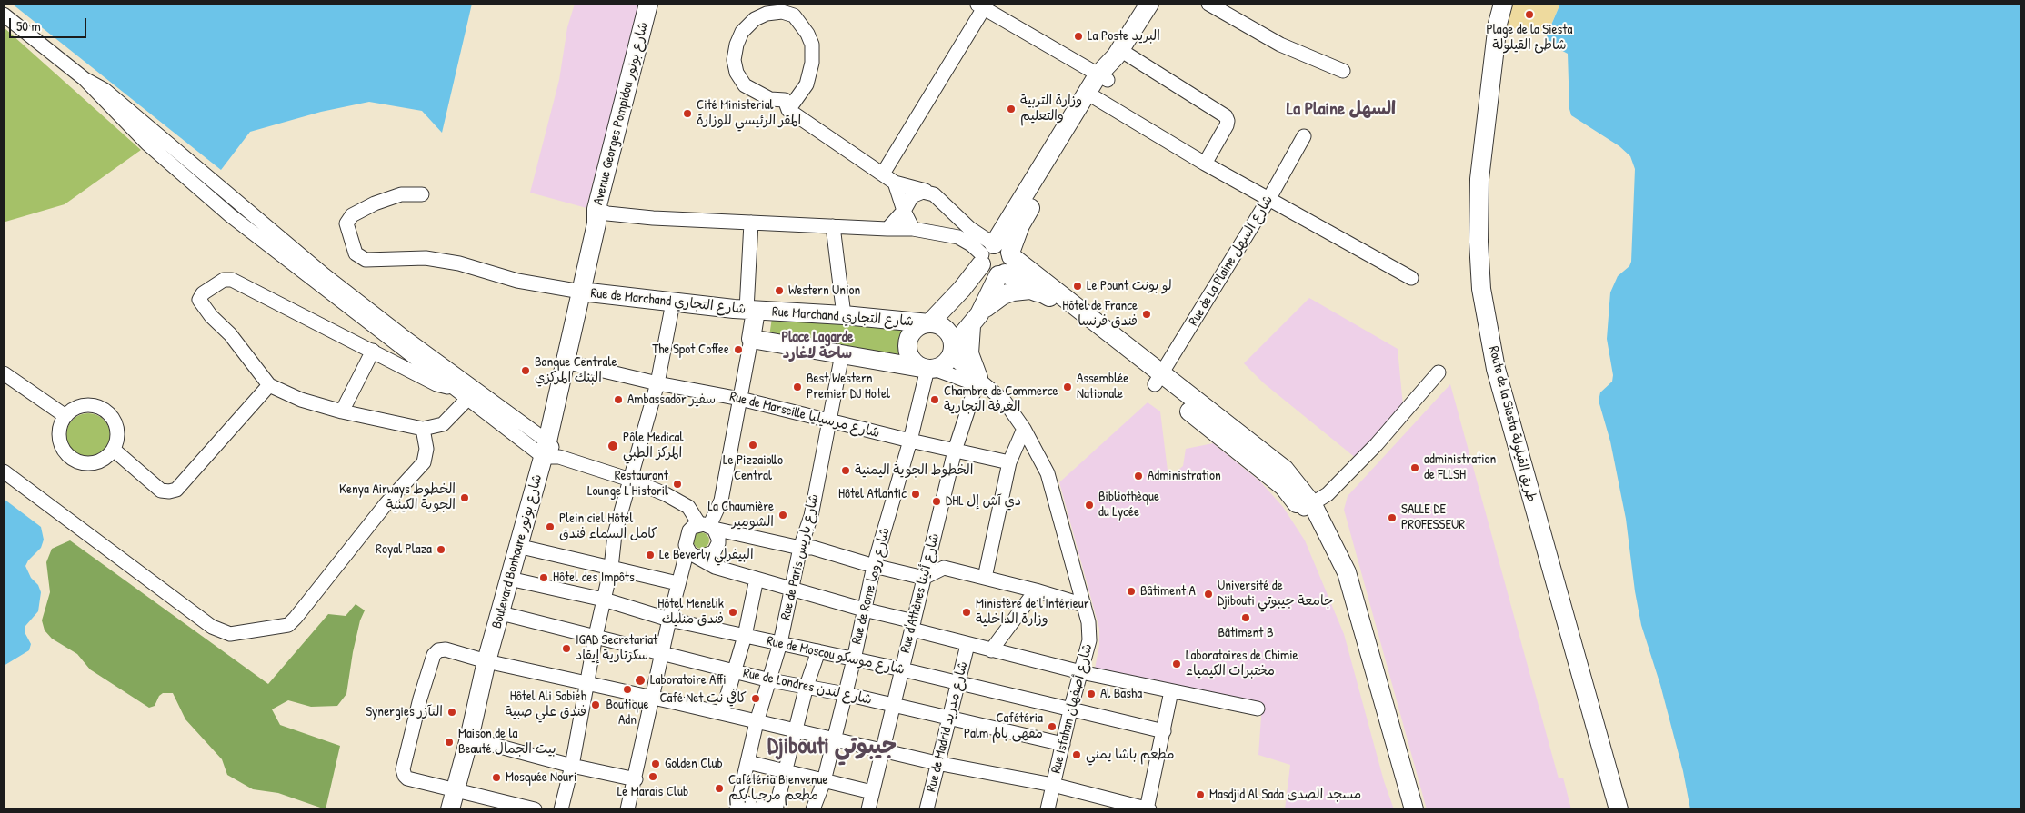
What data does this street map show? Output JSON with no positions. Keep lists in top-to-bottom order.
{
  "streets": {
    "main road": [
      "Avenue Georges Pompidou شارع بونور",
      "Rue de Marchand شارع التجاري",
      "Rue Marchand شارع التجاري",
      "Route de la Siesta طريق القيلولة",
      "Boulevard Bonhoure شارع بونور"
    ],
    "street": [
      "Rue de La Plaine شارع السهل",
      "Rue de Marseille شارع مرسيليا",
      "Rue de Paris شارع باريس",
      "Rue de Rome شارع روما",
      "Rue d'Athènes شارع أثينا",
      "Rue de Moscou شارع موسكو",
      "Rue de Londres شارع لندن",
      "Rue Isfahan شارع أصفهان",
      "Rue de Madrid شارع مدريد"
    ]
  },
  "crossings": [
    ["Avenue Georges Pompidou شارع بونور", "Boulevard Bonhoure شارع بونور"],
    ["Rue de Marchand شارع التجاري", "Rue Marchand شارع التجاري"],
    ["Rue de Marchand شارع التجاري", "Boulevard Bonhoure شارع بونور"],
    ["Rue Marchand شارع التجاري", "Rue de Rome شارع روما"],
    ["Rue Marchand شارع التجاري", "Rue Isfahan شارع أصفهان"],
    ["Rue de Marseille شارع مرسيليا", "Boulevard Bonhoure شارع بونور"],
    ["Rue de Marseille شارع مرسيليا", "Rue de Paris شارع باريس"],
    ["Rue de Marseille شارع مرسيليا", "Rue de Rome شارع روما"],
    ["Rue de Marseille شارع مرسيليا", "Rue d'Athènes شارع أثينا"],
    ["Boulevard Bonhoure شارع بونور", "Rue de Moscou شارع موسكو"],
    ["Boulevard Bonhoure شارع بونور", "Rue de Londres شارع لندن"],
    ["Rue de Paris شارع باريس", "Rue de Moscou شارع موسكو"],
    ["Rue de Paris شارع باريس", "Rue de Londres شارع لندن"],
    ["Rue de Rome شارع روما", "Rue de Moscou شارع موسكو"],
    ["Rue de Rome شارع روما", "Rue de Londres شارع لندن"],
    ["Rue de Rome شارع روما", "Rue Isfahan شارع أصفهان"],
    ["Rue d'Athènes شارع أثينا", "Rue de Moscou شارع موسكو"],
    ["Rue d'Athènes شارع أثينا", "Rue de Londres شارع لندن"],
    ["Rue d'Athènes شارع أثينا", "Rue Isfahan شارع أصفهان"],
    ["Rue de Moscou شارع موسكو", "Rue Isfahan شارع أصفهان"],
    ["Rue de Moscou شارع موسكو", "Rue de Madrid شارع مدريد"],
    ["Rue de Londres شارع لندن", "Rue Isfahan شارع أصفهان"],
    ["Rue de Londres شارع لندن", "Rue de Madrid شارع مدريد"]
  ],
  "districts": ["La Plaine السهل", "Place Lagarde ساحة لاغارد", "Djibouti جيبوتي"],
  "places": [
    "Plage de la Siesta شاطئ القيلولة",
    "La Poste البريد",
    "وزارة التربية والتعليم",
    "Cité Ministerial المقر الرئيسي للوزارة",
    "Le Pount لو بونت",
    "Western Union",
    "Hôtel de France فندق فرنسا",
    "The Spot Coffee",
    "Banque Centrale البنك المركزي",
    "Best Western Premier DJ Hotel",
    "Assemblée Nationale",
    "Ambassador سفير",
    "Chambre de Commerce الغرفة التجارية",
    "Le Pizzaiollo Central",
    "Pôle Medical المركز الطبي",
    "administration de FLLSH",
    "الخطوط الجوية اليمنية",
    "Administration",
    "Restaurant Lounge L'Historil",
    "Hôtel Atlantic",
    "Kenya Airways الخطوط الجوية الكينية",
    "DHL دي آش إل",
    "Bibliothèque du Lycée",
    "La Chaumière الشومير",
    "SALLE DE PROFESSEUR",
    "Plein ciel Hôtel كامل السماء فندق",
    "Royal Plaza",
    "Le Beverly البيفرلي",
    "Hôtel des Impôts",
    "Bâtiment A",
    "Université de Djibouti جامعة جيبوتي",
    "Hôtel Menelik فندق منليك",
    "Ministère de l'Intérieur وزارة الداخلية",
    "Bâtiment B",
    "IGAD Secretariat سكرتارية إيقاد",
    "Laboratoires de Chimie مختبرات الكيمياء",
    "Laboratoire Affi",
    "Boutique Adn",
    "Al Basha",
    "Café Net كافي نت",
    "Hôtel Ali Sabieh فندق علي صبية",
    "Synergies التآزر",
    "Cafétéria Palm مقهى بالم",
    "Maison de la Beauté بيت الجمال",
    "مطعم باشا يمني",
    "Golden Club",
    "Le Marais Club",
    "Mosquée Nouri",
    "Cafétéria Bienvenue مطعم مرحبا بكم",
    "Masdjid Al Sada مسجد الصدى"
  ],
  "scale_bar": "50 m"
}
